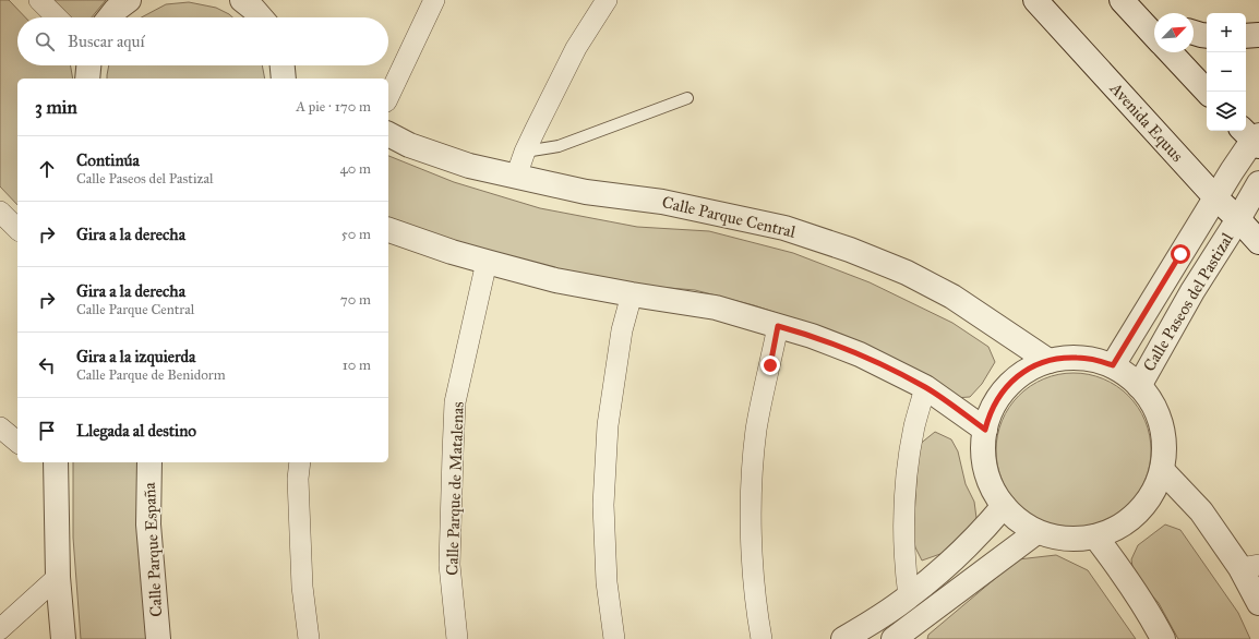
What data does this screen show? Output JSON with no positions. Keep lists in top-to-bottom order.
{
  "streets": {
    "street": [
      "Avenida Equus",
      "Calle Parque Central",
      "Calle Paseos del Pastizal",
      "Calle Parque de Matalenas",
      "Calle Parque España"
    ]
  },
  "crossings": [
    ["Avenida Equus", "Calle Paseos del Pastizal"]
  ],
  "north": "top right",
  "page": {
    "map_buttons": ["+", "−"],
    "search": "Buscar aquí",
    "heading": ["3 min", "A pie · 170 m"],
    "list": [
      ["Continúa", "Calle Paseos del Pastizal", "40 m"],
      ["Gira a la derecha", "50 m"],
      ["Gira a la derecha", "Calle Parque Central", "70 m"],
      ["Gira a la izquierda", "Calle Parque de Benidorm", "10 m"],
      "Llegada al destino"
    ]
  }
}
